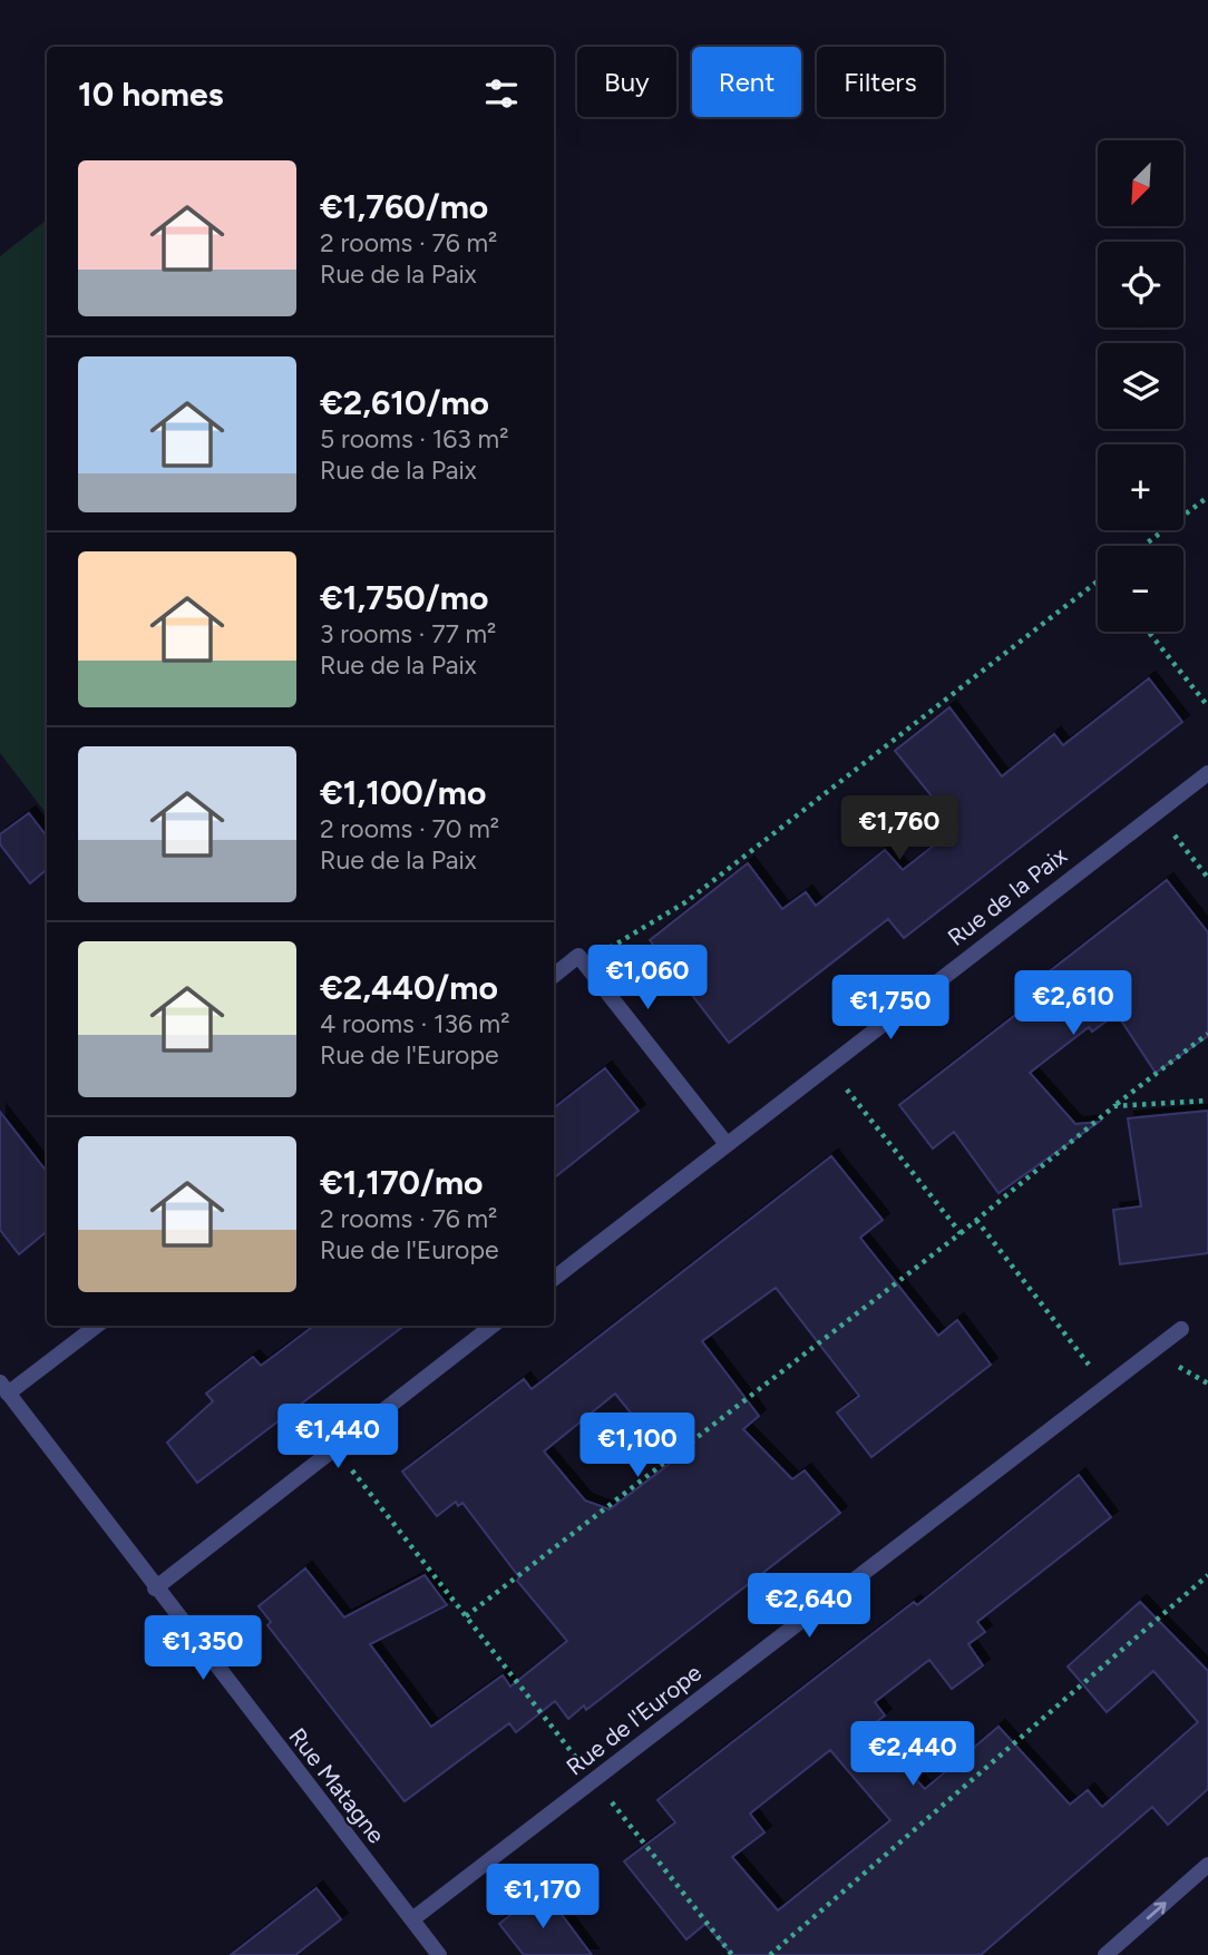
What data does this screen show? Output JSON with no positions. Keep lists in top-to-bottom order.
{
  "streets": {
    "street": ["Rue de la Paix", "Rue de l'Europe", "Rue Matagne"]
  },
  "crossings": [
    ["Rue de l'Europe", "Rue Matagne"]
  ],
  "north": "bottom left",
  "page": {
    "chip": ["Buy", "Rent", "Filters"],
    "heading": "10 homes",
    "map_buttons": ["+", "−"],
    "list": [
      {
        "name": "€1,760/mo",
        "note": "2 rooms · 76 m² · Rue de la Paix"
      },
      {
        "name": "€2,610/mo",
        "note": "5 rooms · 163 m² · Rue de la Paix"
      },
      {
        "name": "€1,750/mo",
        "note": "3 rooms · 77 m² · Rue de la Paix"
      },
      {
        "name": "€1,100/mo",
        "note": "2 rooms · 70 m² · Rue de la Paix"
      },
      {
        "name": "€2,440/mo",
        "note": "4 rooms · 136 m² · Rue de l'Europe"
      },
      {
        "name": "€1,170/mo",
        "note": "2 rooms · 76 m² · Rue de l'Europe"
      }
    ],
    "price": [
      "€1,760",
      "€1,060",
      "€2,610",
      "€1,750",
      "€1,440",
      "€1,100",
      "€2,640",
      "€1,350",
      "€2,440",
      "€1,170"
    ]
  }
}
